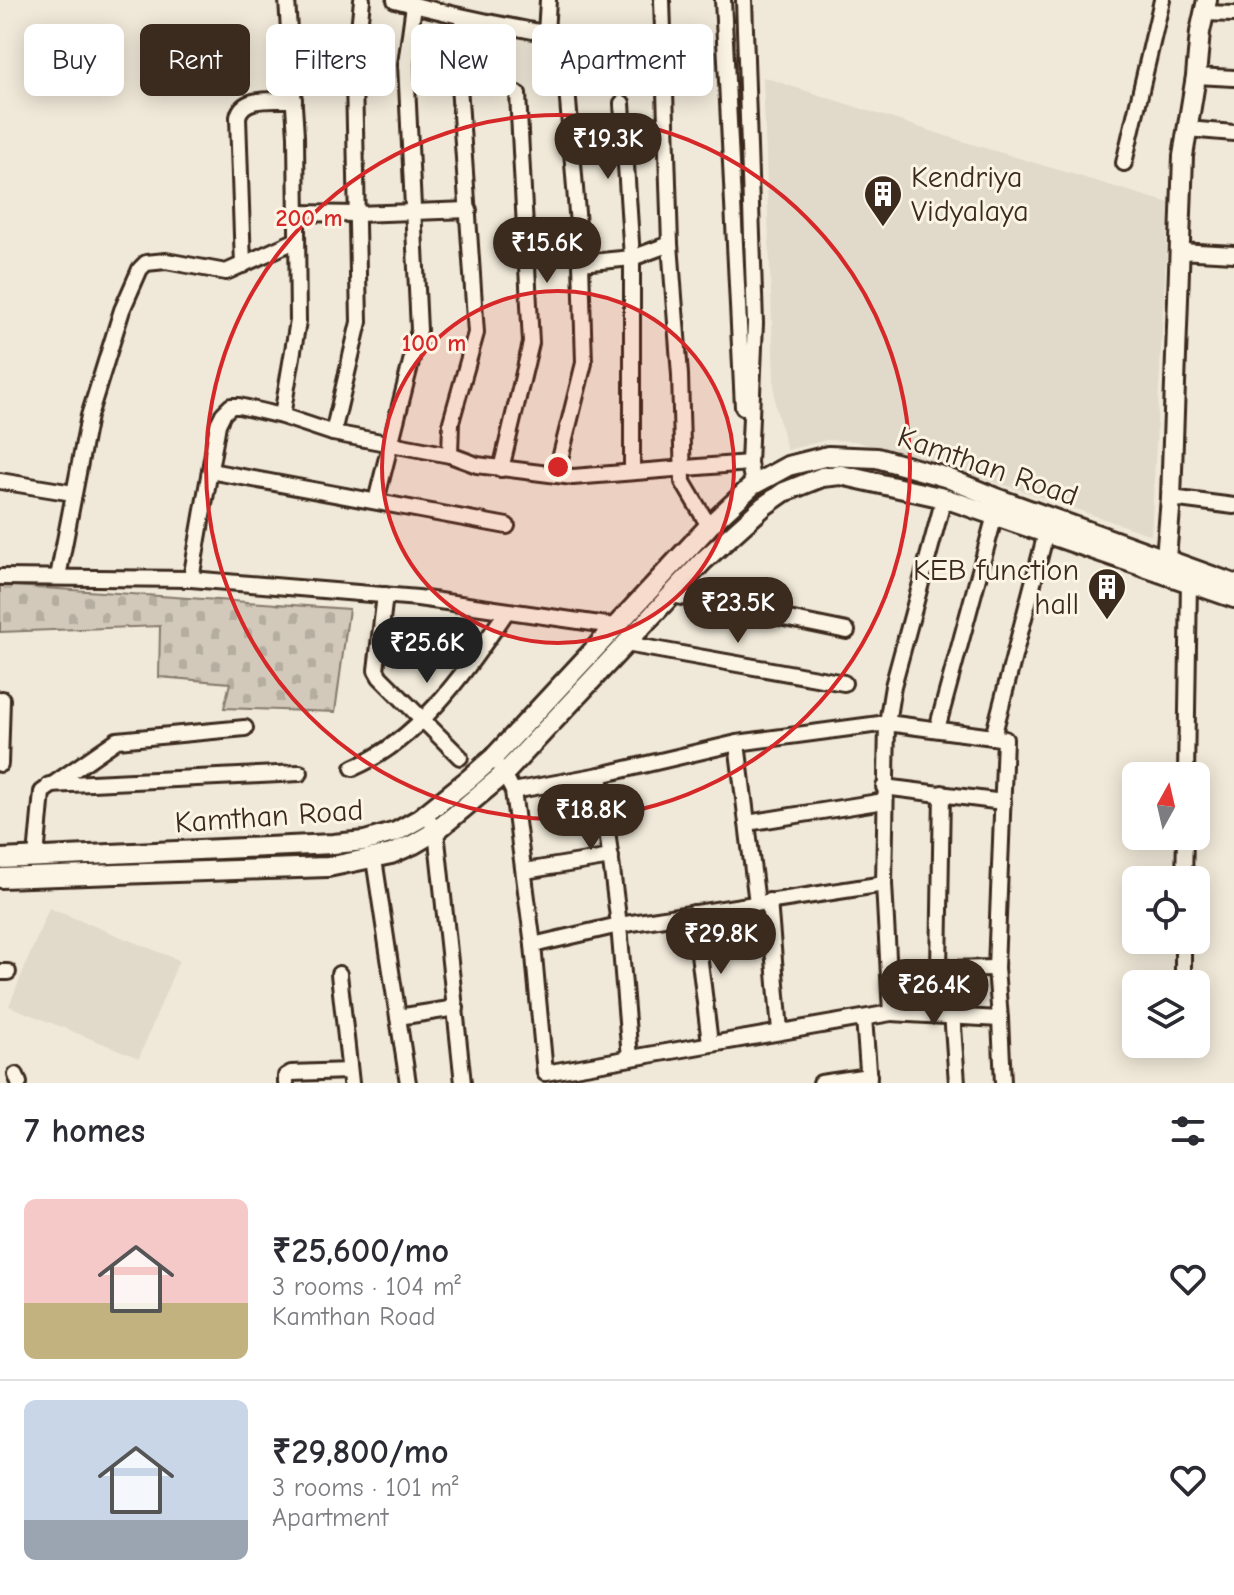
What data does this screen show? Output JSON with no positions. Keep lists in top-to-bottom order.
{
  "streets": {
    "main road": ["Kamthan Road"]
  },
  "places": {
    "building": ["Kendriya Vidyalaya", "KEB function hall"]
  },
  "north": "top",
  "page": {
    "chip": [
      "Buy",
      "Rent",
      "Filters",
      "New",
      "Apartment"
    ],
    "price": [
      "₹19.3K",
      "₹15.6K",
      "₹23.5K",
      "₹25.6K",
      "₹18.8K",
      "₹29.8K",
      "₹26.4K"
    ],
    "heading": "7 homes",
    "list": [
      {
        "name": "₹25,600/mo",
        "note": "3 rooms · 104 m² · Kamthan Road"
      },
      {
        "name": "₹29,800/mo",
        "note": "3 rooms · 101 m² · Apartment"
      }
    ]
  },
  "rings": ["200 m", "100 m"]
}
